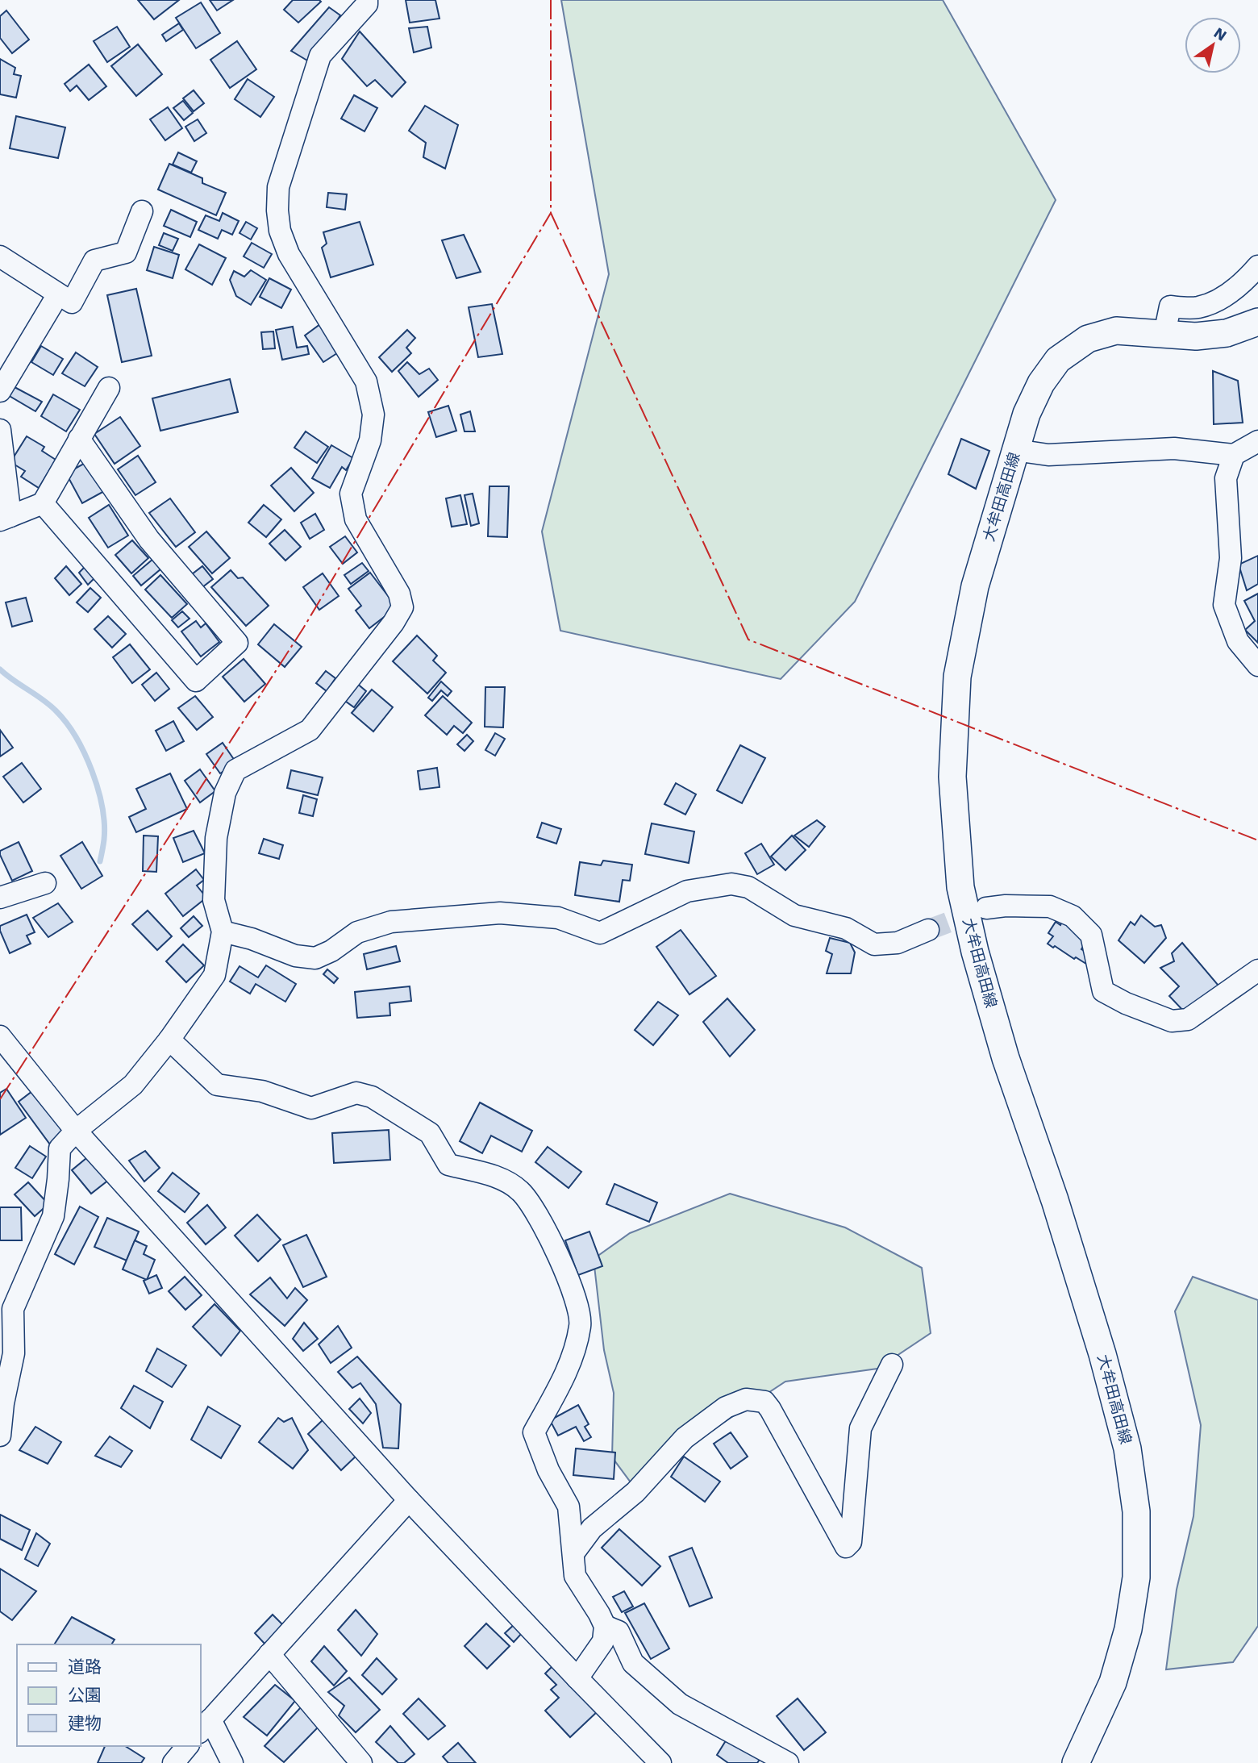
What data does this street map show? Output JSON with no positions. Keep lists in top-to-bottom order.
{
  "streets": {
    "main road": ["大牟田高田線"]
  },
  "legend": ["道路", "公園", "建物"],
  "north": "top right"
}
